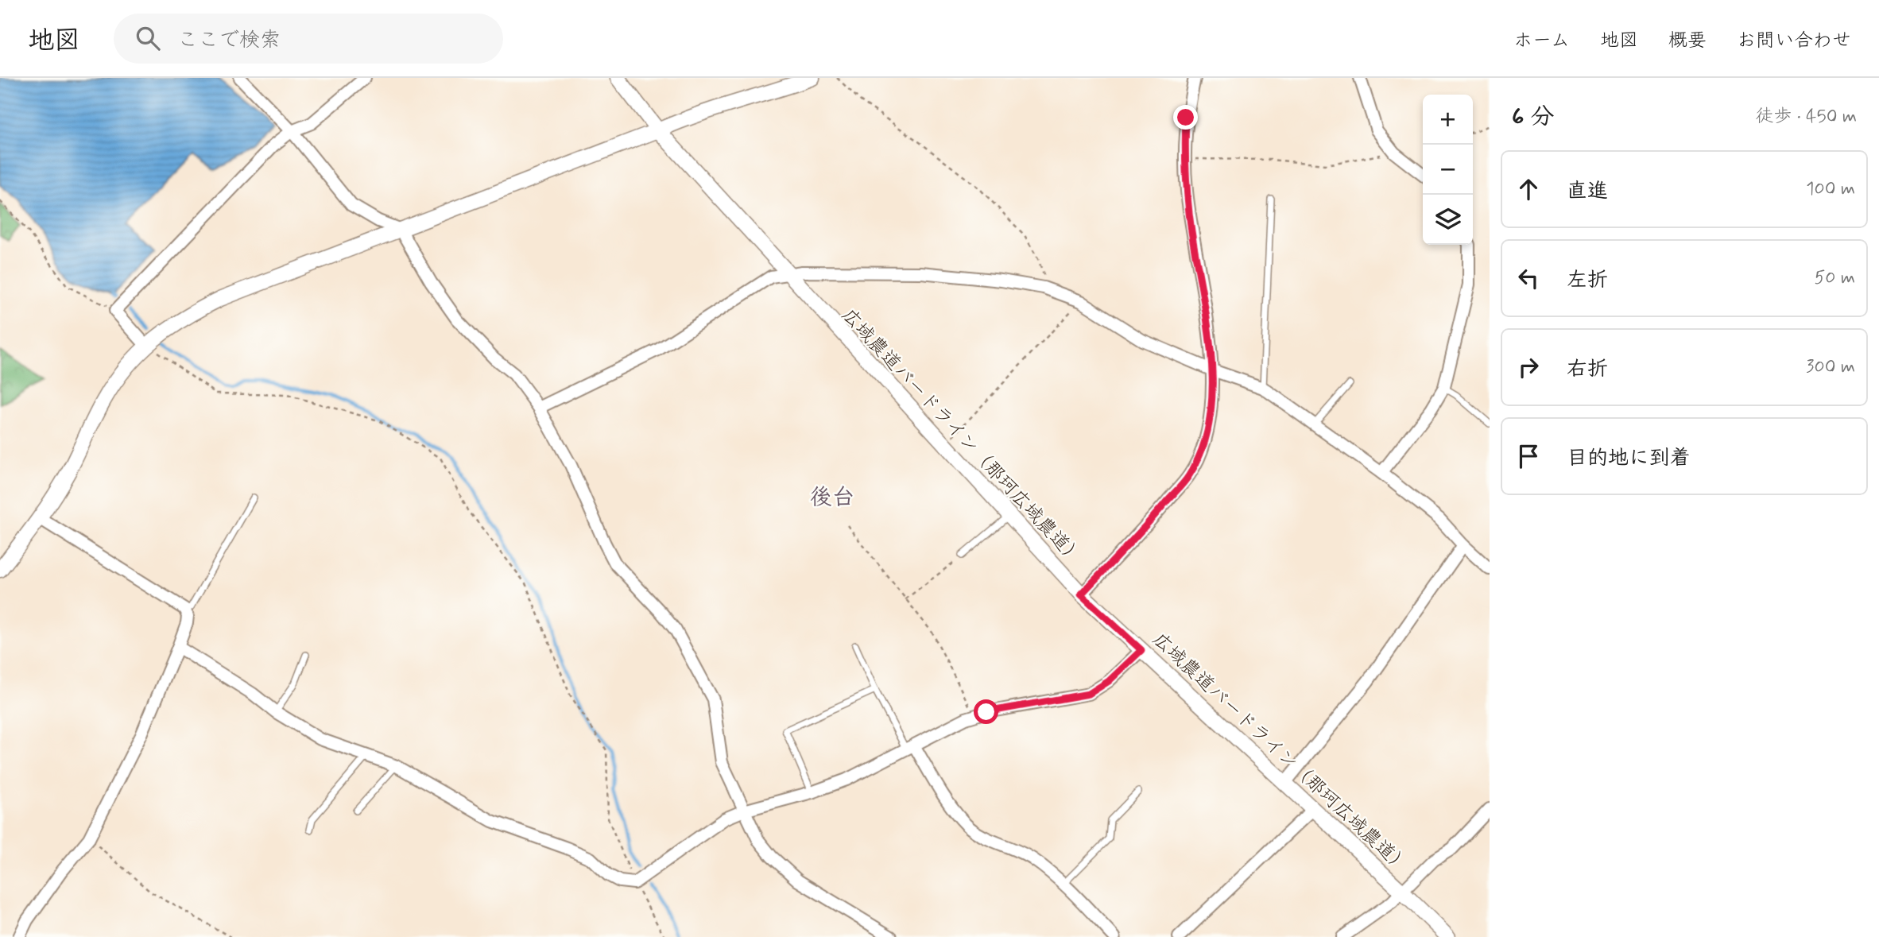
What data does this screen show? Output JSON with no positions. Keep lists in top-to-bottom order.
{
  "streets": {
    "street": ["広域農道バードライン（那珂広域農道）"]
  },
  "districts": ["後台"],
  "page": {
    "header": "地図",
    "search": "ここで検索",
    "nav": [
      "ホーム",
      "地図",
      "概要",
      "お問い合わせ"
    ],
    "heading": ["6 分", "徒歩 · 450 m"],
    "map_buttons": ["+", "−"],
    "list": [
      ["直進", "100 m"],
      ["左折", "50 m"],
      ["右折", "300 m"],
      "目的地に到着"
    ]
  }
}
